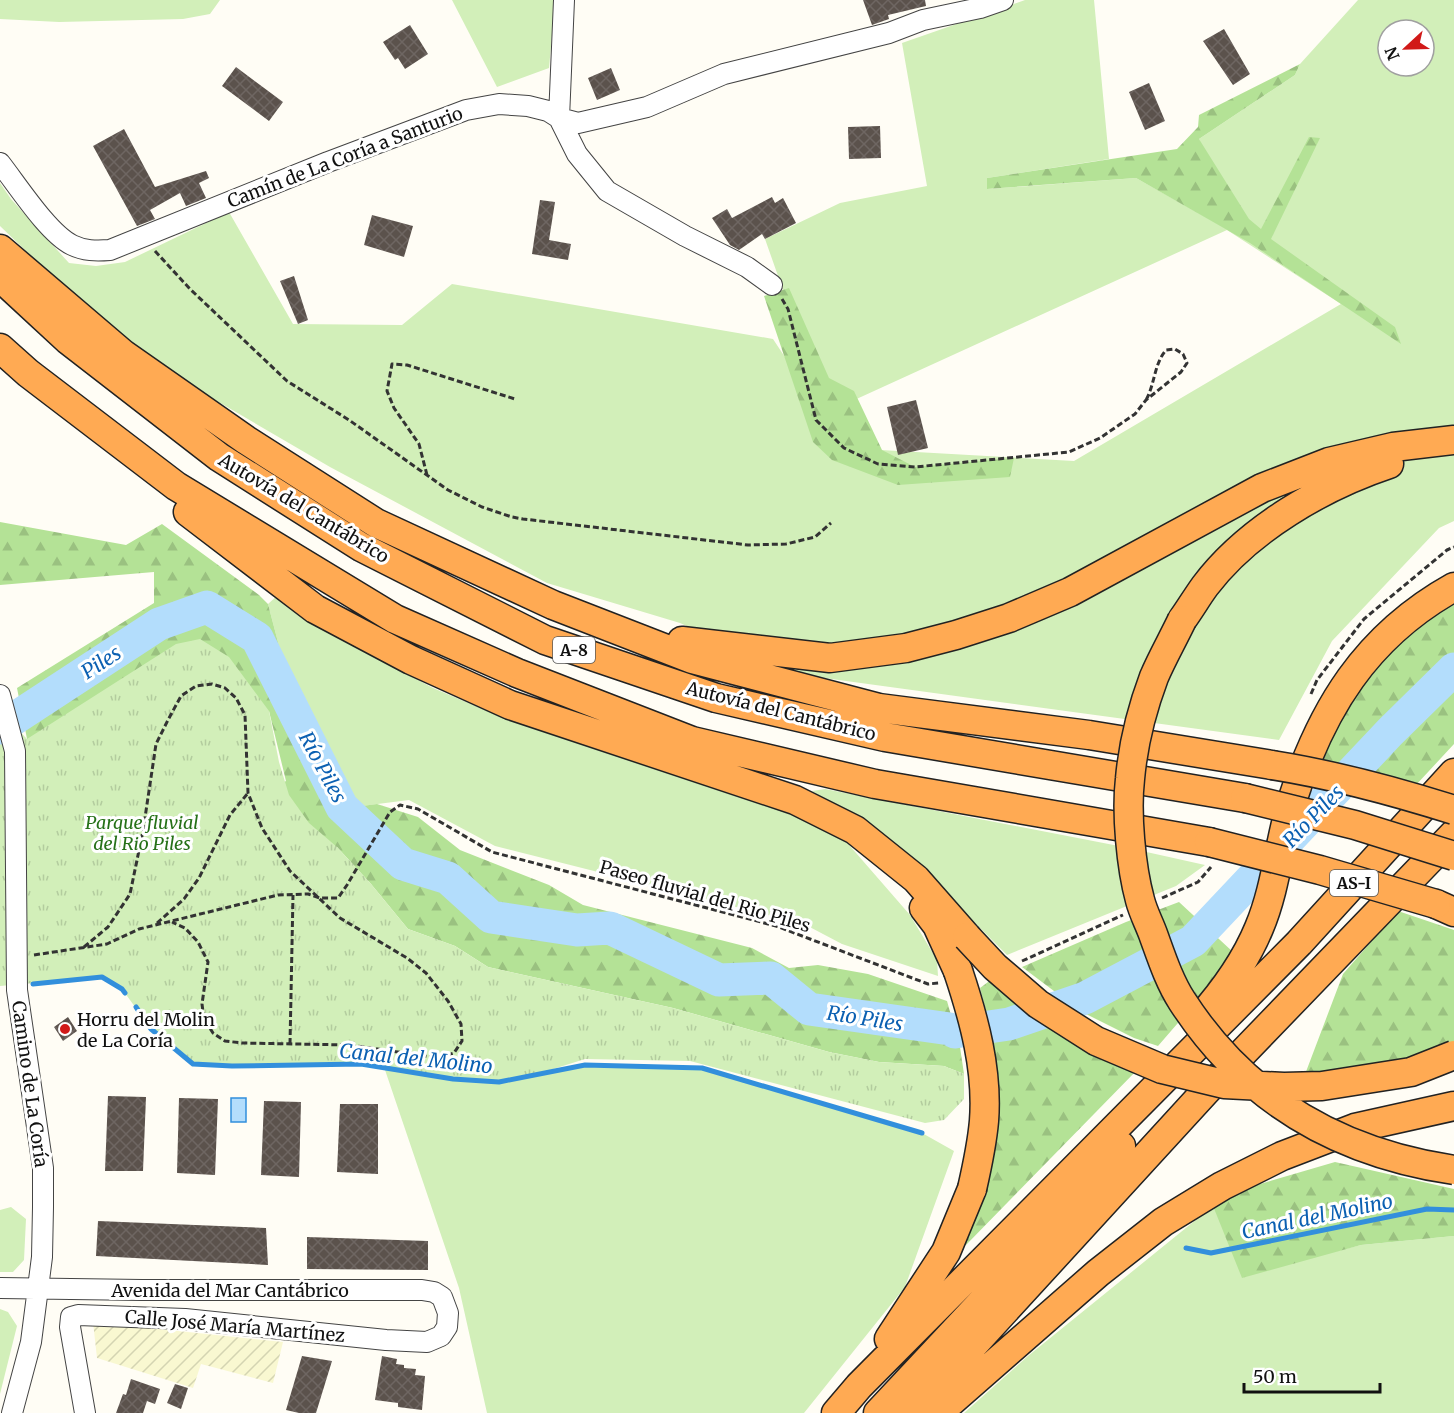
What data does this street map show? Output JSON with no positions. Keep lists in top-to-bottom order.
{
  "streets": {
    "highway": ["Autovía del Cantábrico", "A-8", "AS-I"],
    "street": [
      "Camín de La Coría a Santurio",
      "Camino de La Coría",
      "Avenida del Mar Cantábrico",
      "Calle José María Martínez"
    ],
    "path": ["Paseo fluvial del Rio Piles"]
  },
  "crossings": [
    ["Paseo fluvial del Rio Piles", "Camino de La Coría"],
    ["Camino de La Coría", "Avenida del Mar Cantábrico"],
    ["Avenida del Mar Cantábrico", "Calle José María Martínez"]
  ],
  "water": ["Piles", "Río Piles", "Canal del Molino"],
  "parks": ["Parque fluvial del Rio Piles"],
  "places": ["Horru del Molin de La Coría"],
  "scale_bar": "50 m",
  "north": "left"
}
